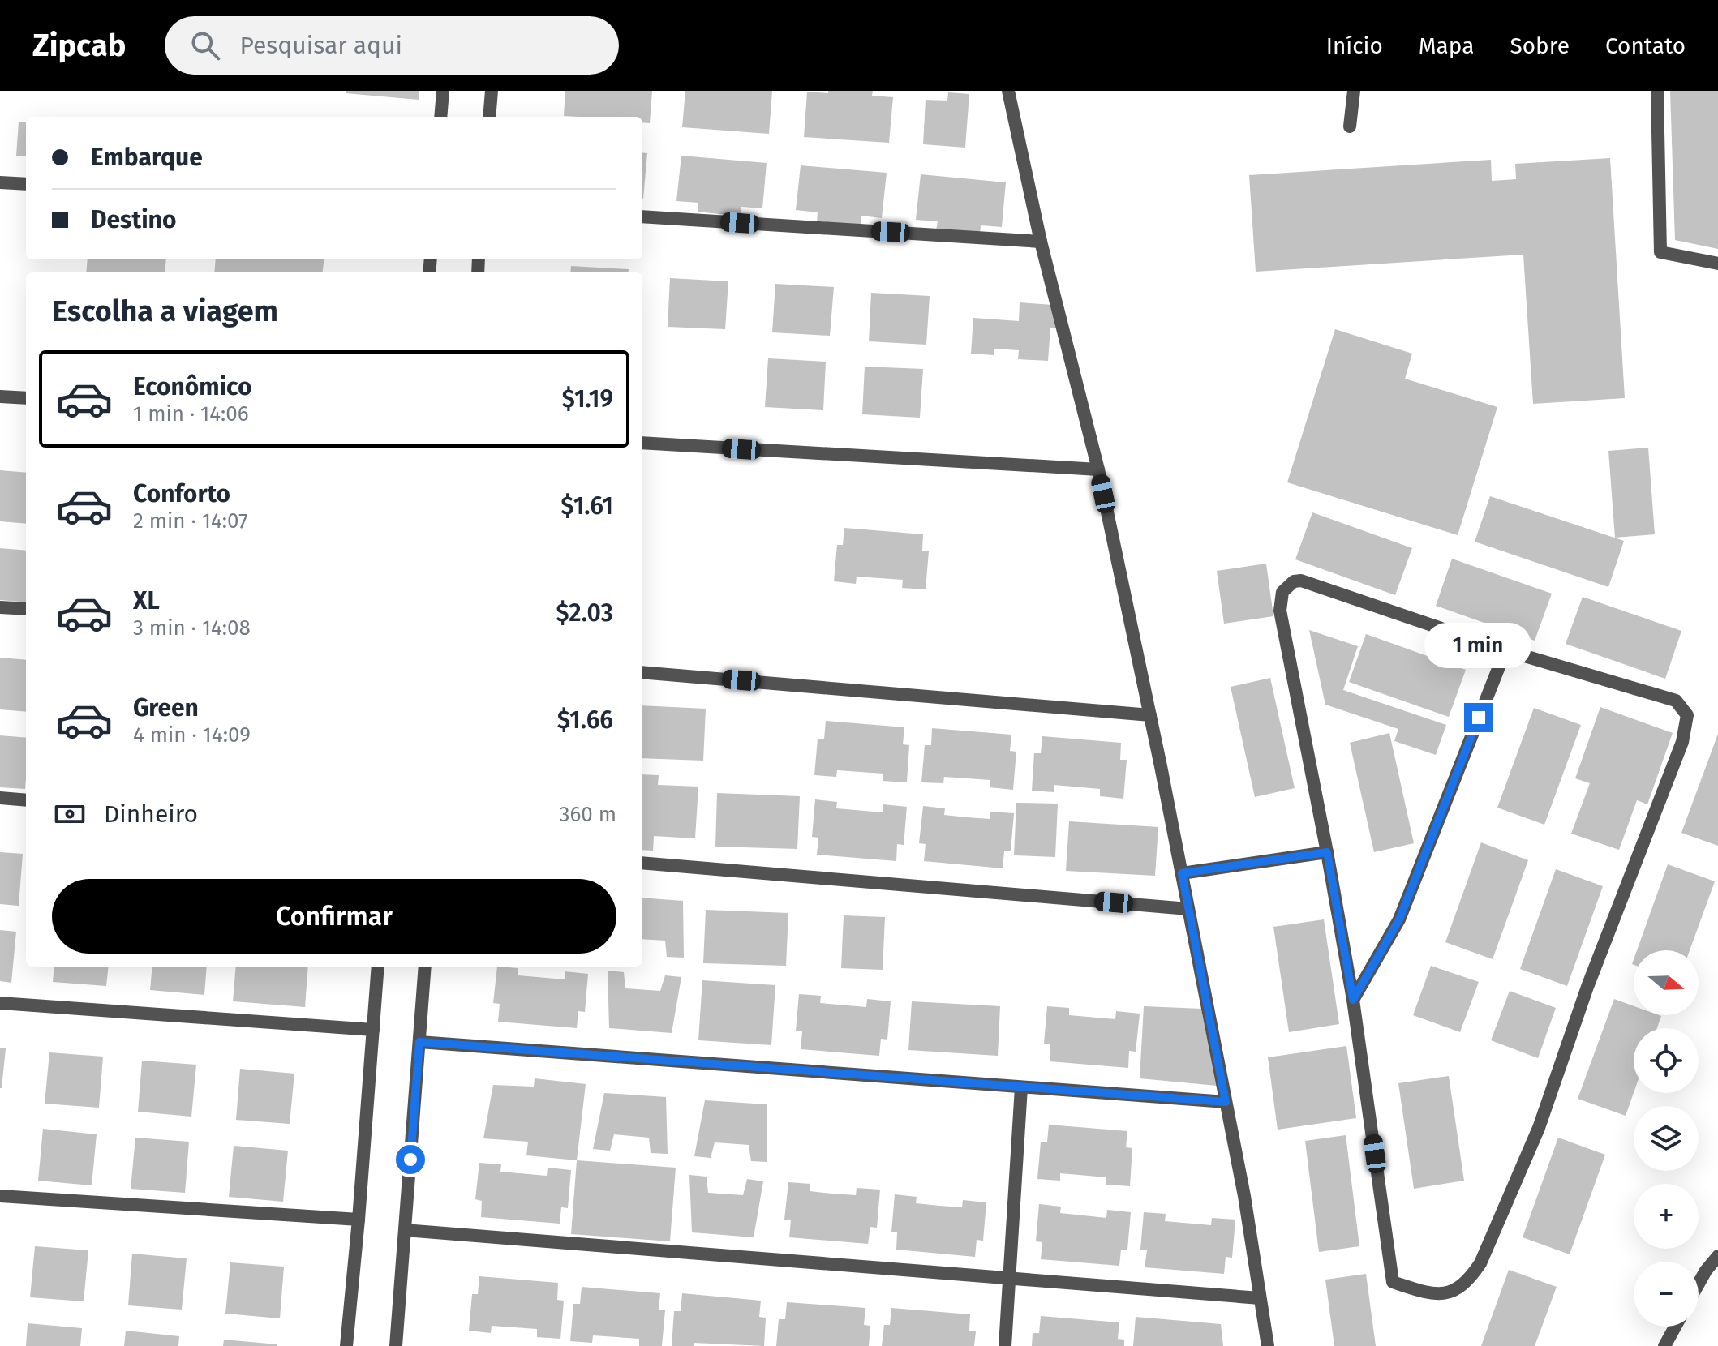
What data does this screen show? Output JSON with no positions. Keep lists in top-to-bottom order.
{
  "north": "right",
  "page": {
    "header": "Zipcab",
    "search": "Pesquisar aqui",
    "nav": [
      "Início",
      "Mapa",
      "Sobre",
      "Contato"
    ],
    "banner": ["Embarque", "Destino"],
    "heading": "Escolha a viagem",
    "list": [
      {
        "name": "Econômico",
        "note": "1 min · 14:06",
        "value": "$1.19"
      },
      {
        "name": "Conforto",
        "note": "2 min · 14:07",
        "value": "$1.61"
      },
      {
        "name": "XL",
        "note": "3 min · 14:08",
        "value": "$2.03"
      },
      {
        "name": "Green",
        "note": "4 min · 14:09",
        "value": "$1.66"
      }
    ],
    "bubble": "1 min",
    "pay": ["Dinheiro", "360 m"],
    "buttons": "Confirmar",
    "map_buttons": ["+", "−"]
  }
}
